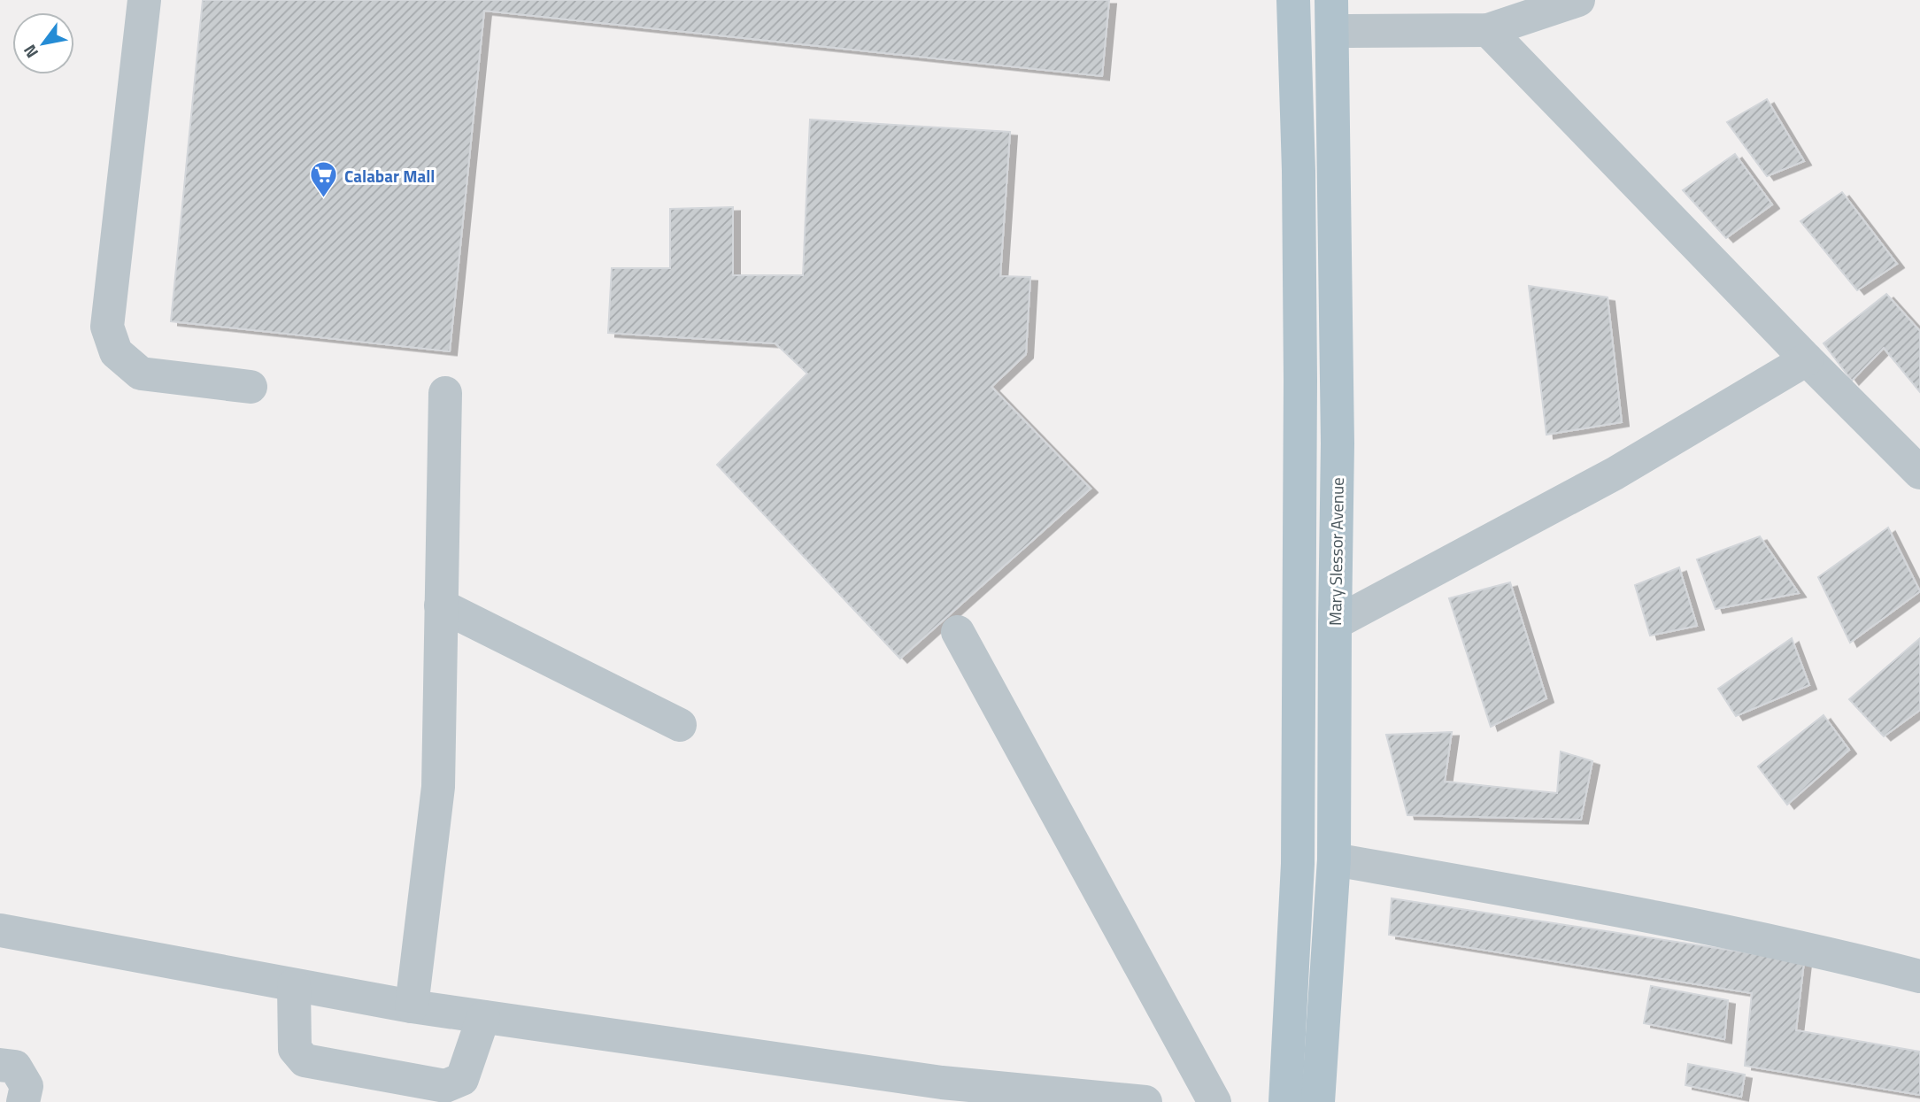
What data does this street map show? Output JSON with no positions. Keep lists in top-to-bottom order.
{
  "streets": {
    "main road": ["Mary Slessor Avenue"]
  },
  "places": {
    "supermarket": ["Calabar Mall"]
  },
  "north": "bottom left"
}
